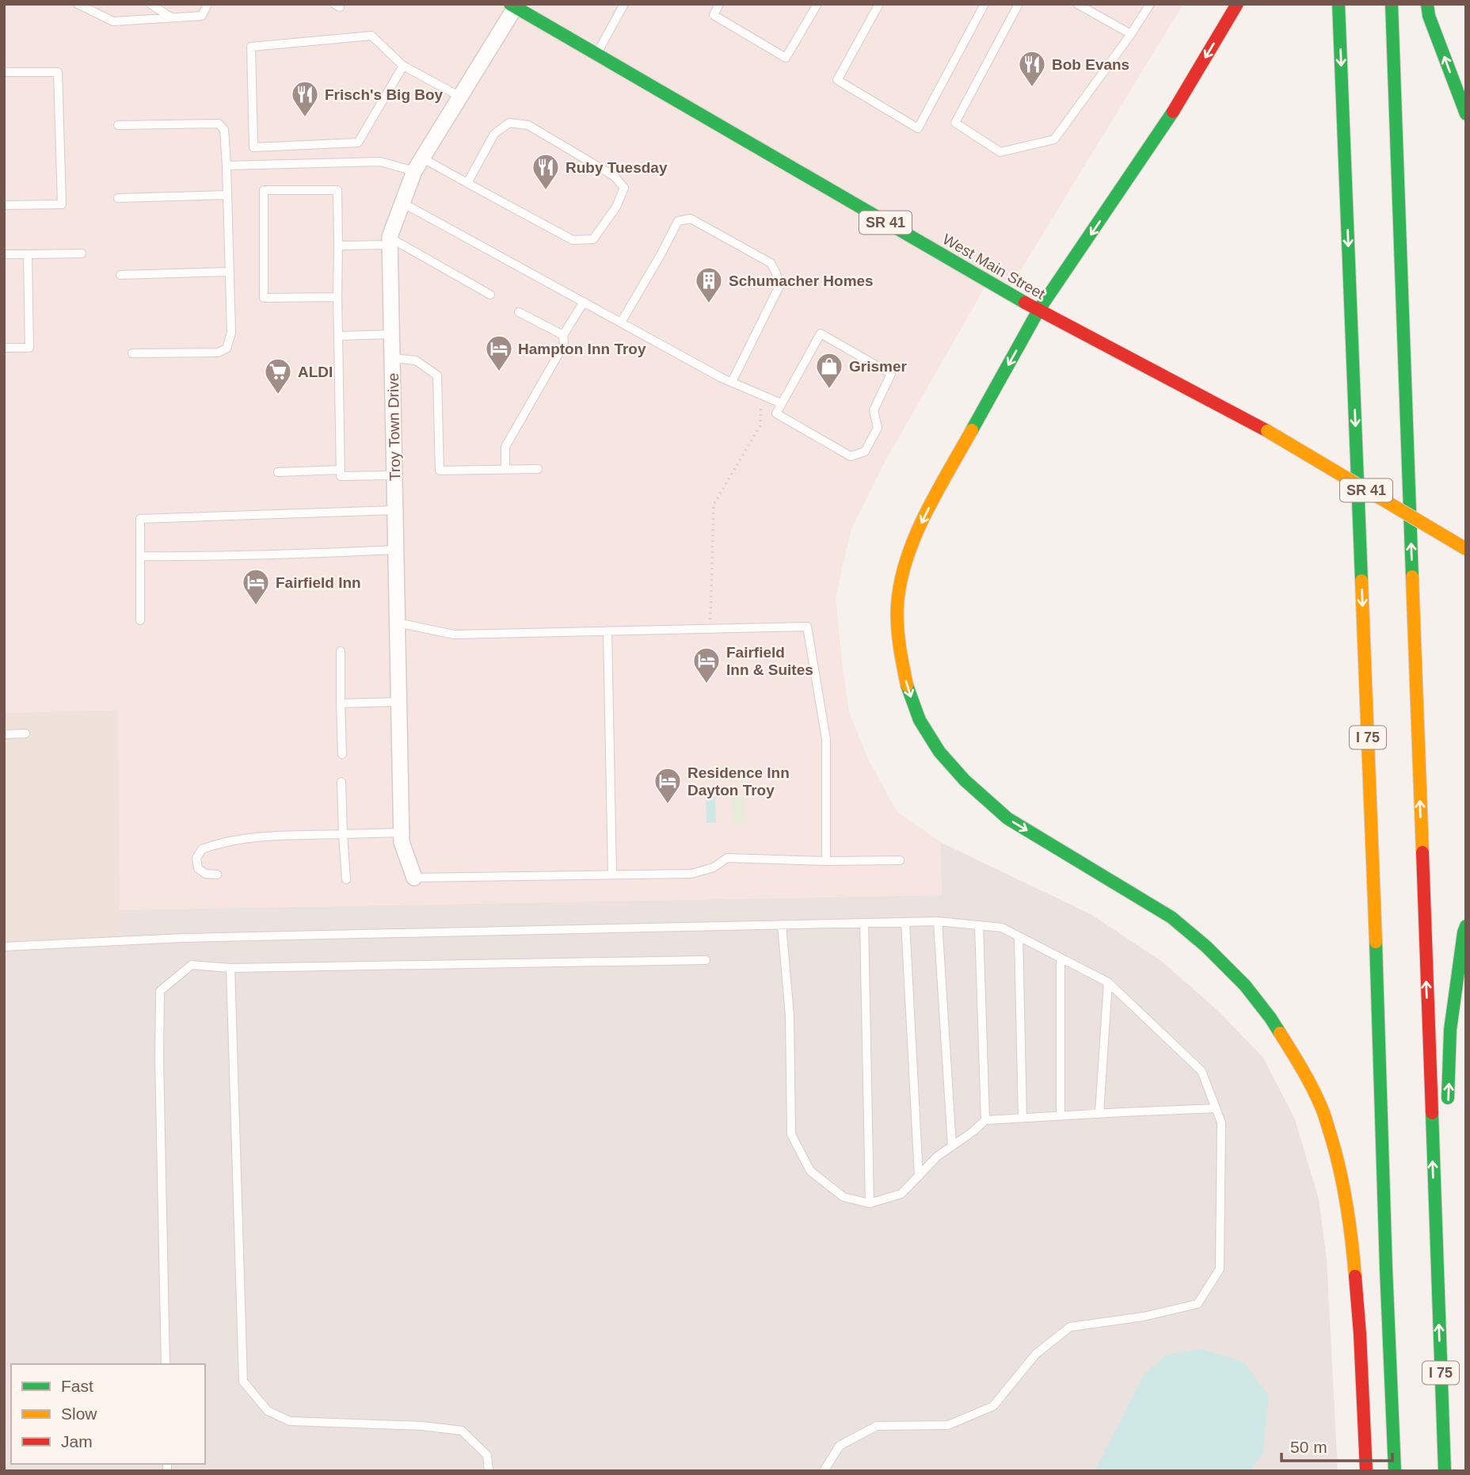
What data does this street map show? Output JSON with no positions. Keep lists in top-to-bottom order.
{
  "streets": {
    "main road": ["SR 41", "West Main Street", "I 75"],
    "street": ["Troy Town Drive"]
  },
  "crossings": [
    ["West Main Street", "Troy Town Drive"]
  ],
  "places": {
    "restaurant": ["Bob Evans", "Frisch's Big Boy", "Ruby Tuesday"],
    "building": ["Schumacher Homes"],
    "hotel": [
      "Hampton Inn Troy",
      "Fairfield Inn",
      "Fairfield Inn & Suites",
      "Residence Inn Dayton Troy"
    ],
    "shop": ["Grismer"],
    "supermarket": ["ALDI"]
  },
  "legend": ["Fast", "Slow", "Jam"],
  "scale_bar": "50 m"
}
